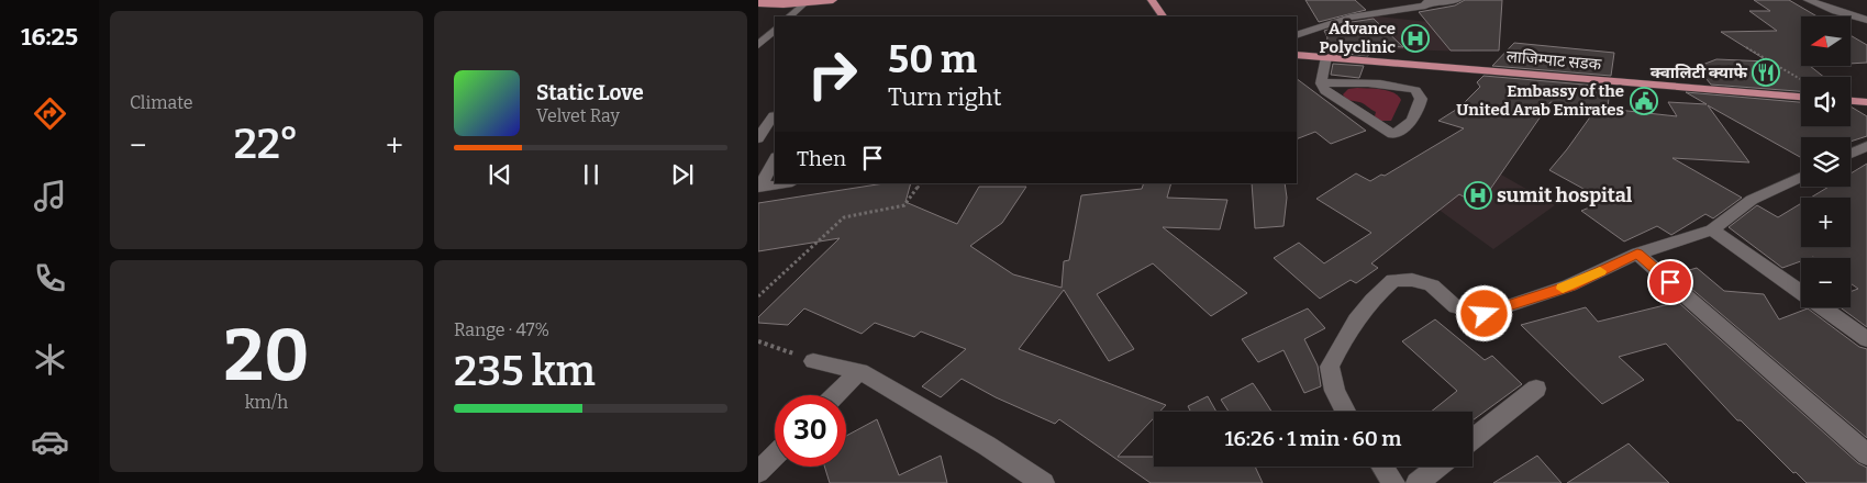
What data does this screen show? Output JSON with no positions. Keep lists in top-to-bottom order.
{
  "streets": {
    "main road": ["लाजिम्पाट सडक"]
  },
  "places": {
    "hospital": ["Advance Polyclinic", "sumit hospital"],
    "restaurant": ["क्वालिटी क्याफे"],
    "public building": ["Embassy of the United Arab Emirates"]
  },
  "north": "left",
  "page": {
    "tabs": "16:25",
    "tile": [
      "Climate",
      ["20", "km/h"],
      ["Range · 47%", "235 km"]
    ],
    "map_buttons": ["+", "−"],
    "turn": ["50 m", "Turn right"],
    "song": ["Static Love", "Velvet Ray"],
    "heat": ["−", "22°", "+"],
    "then": "Then",
    "limit": "30",
    "trip": "16:26 · 1 min · 60 m"
  }
}
